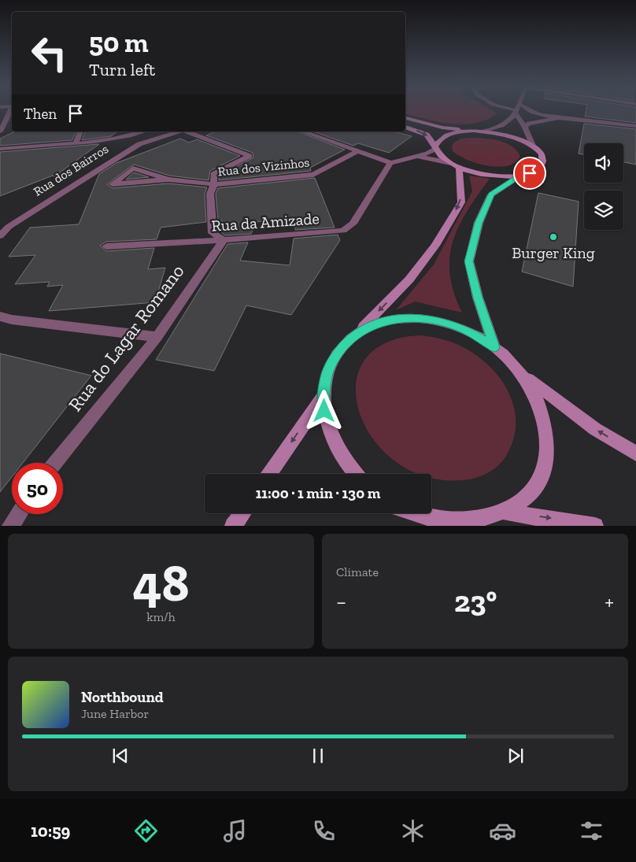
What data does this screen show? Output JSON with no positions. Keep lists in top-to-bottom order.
{
  "streets": {
    "street": [
      "Rua dos Vizinhos",
      "Rua dos Bairros",
      "Rua da Amizade",
      "Rua do Lagar Romano"
    ]
  },
  "crossings": [
    ["Rua da Amizade", "Rua do Lagar Romano"]
  ],
  "places": ["Burger King"],
  "page": {
    "turn": ["50 m", "Turn left"],
    "then": "Then",
    "limit": "50",
    "trip": "11:00 · 1 min · 130 m",
    "tile": [
      ["48", "km/h"],
      "Climate"
    ],
    "heat": ["−", "23°", "+"],
    "song": ["Northbound", "June Harbor"],
    "tabs": "10:59"
  }
}
